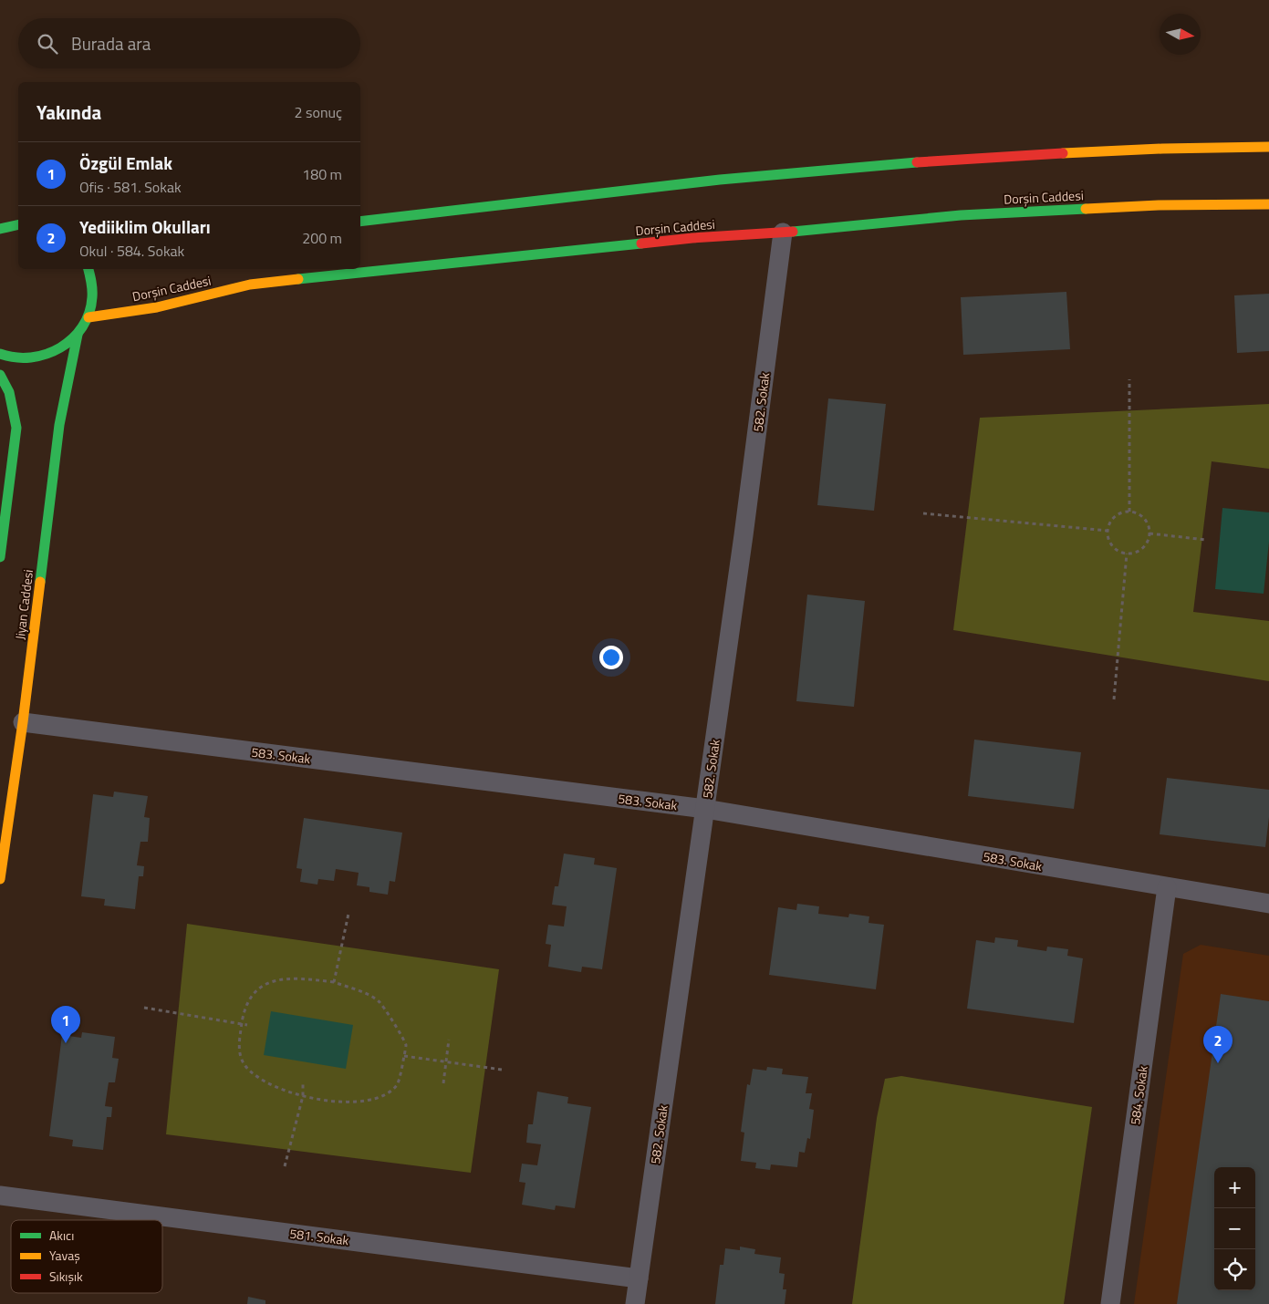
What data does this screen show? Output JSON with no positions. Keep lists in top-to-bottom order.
{
  "streets": {
    "main road": ["Dorşin Caddesi", "Jiyan Caddesi"],
    "street": [
      "582. Sokak",
      "583. Sokak",
      "584. Sokak",
      "581. Sokak"
    ]
  },
  "crossings": [
    ["Dorşin Caddesi", "582. Sokak"],
    ["582. Sokak", "583. Sokak"],
    ["582. Sokak", "581. Sokak"],
    ["Jiyan Caddesi", "583. Sokak"],
    ["583. Sokak", "584. Sokak"]
  ],
  "legend": ["Akıcı", "Yavaş", "Sıkışık"],
  "north": "right",
  "page": {
    "search": "Burada ara",
    "heading": ["Yakında", "2 sonuç"],
    "list": [
      {
        "mark": "1",
        "name": "Özgül Emlak",
        "note": "Ofis · 581. Sokak",
        "value": "180 m"
      },
      {
        "mark": "2",
        "name": "Yediiklim Okulları",
        "note": "Okul · 584. Sokak",
        "value": "200 m"
      }
    ],
    "pins": ["1", "2"],
    "map_buttons": ["+", "−"]
  }
}
